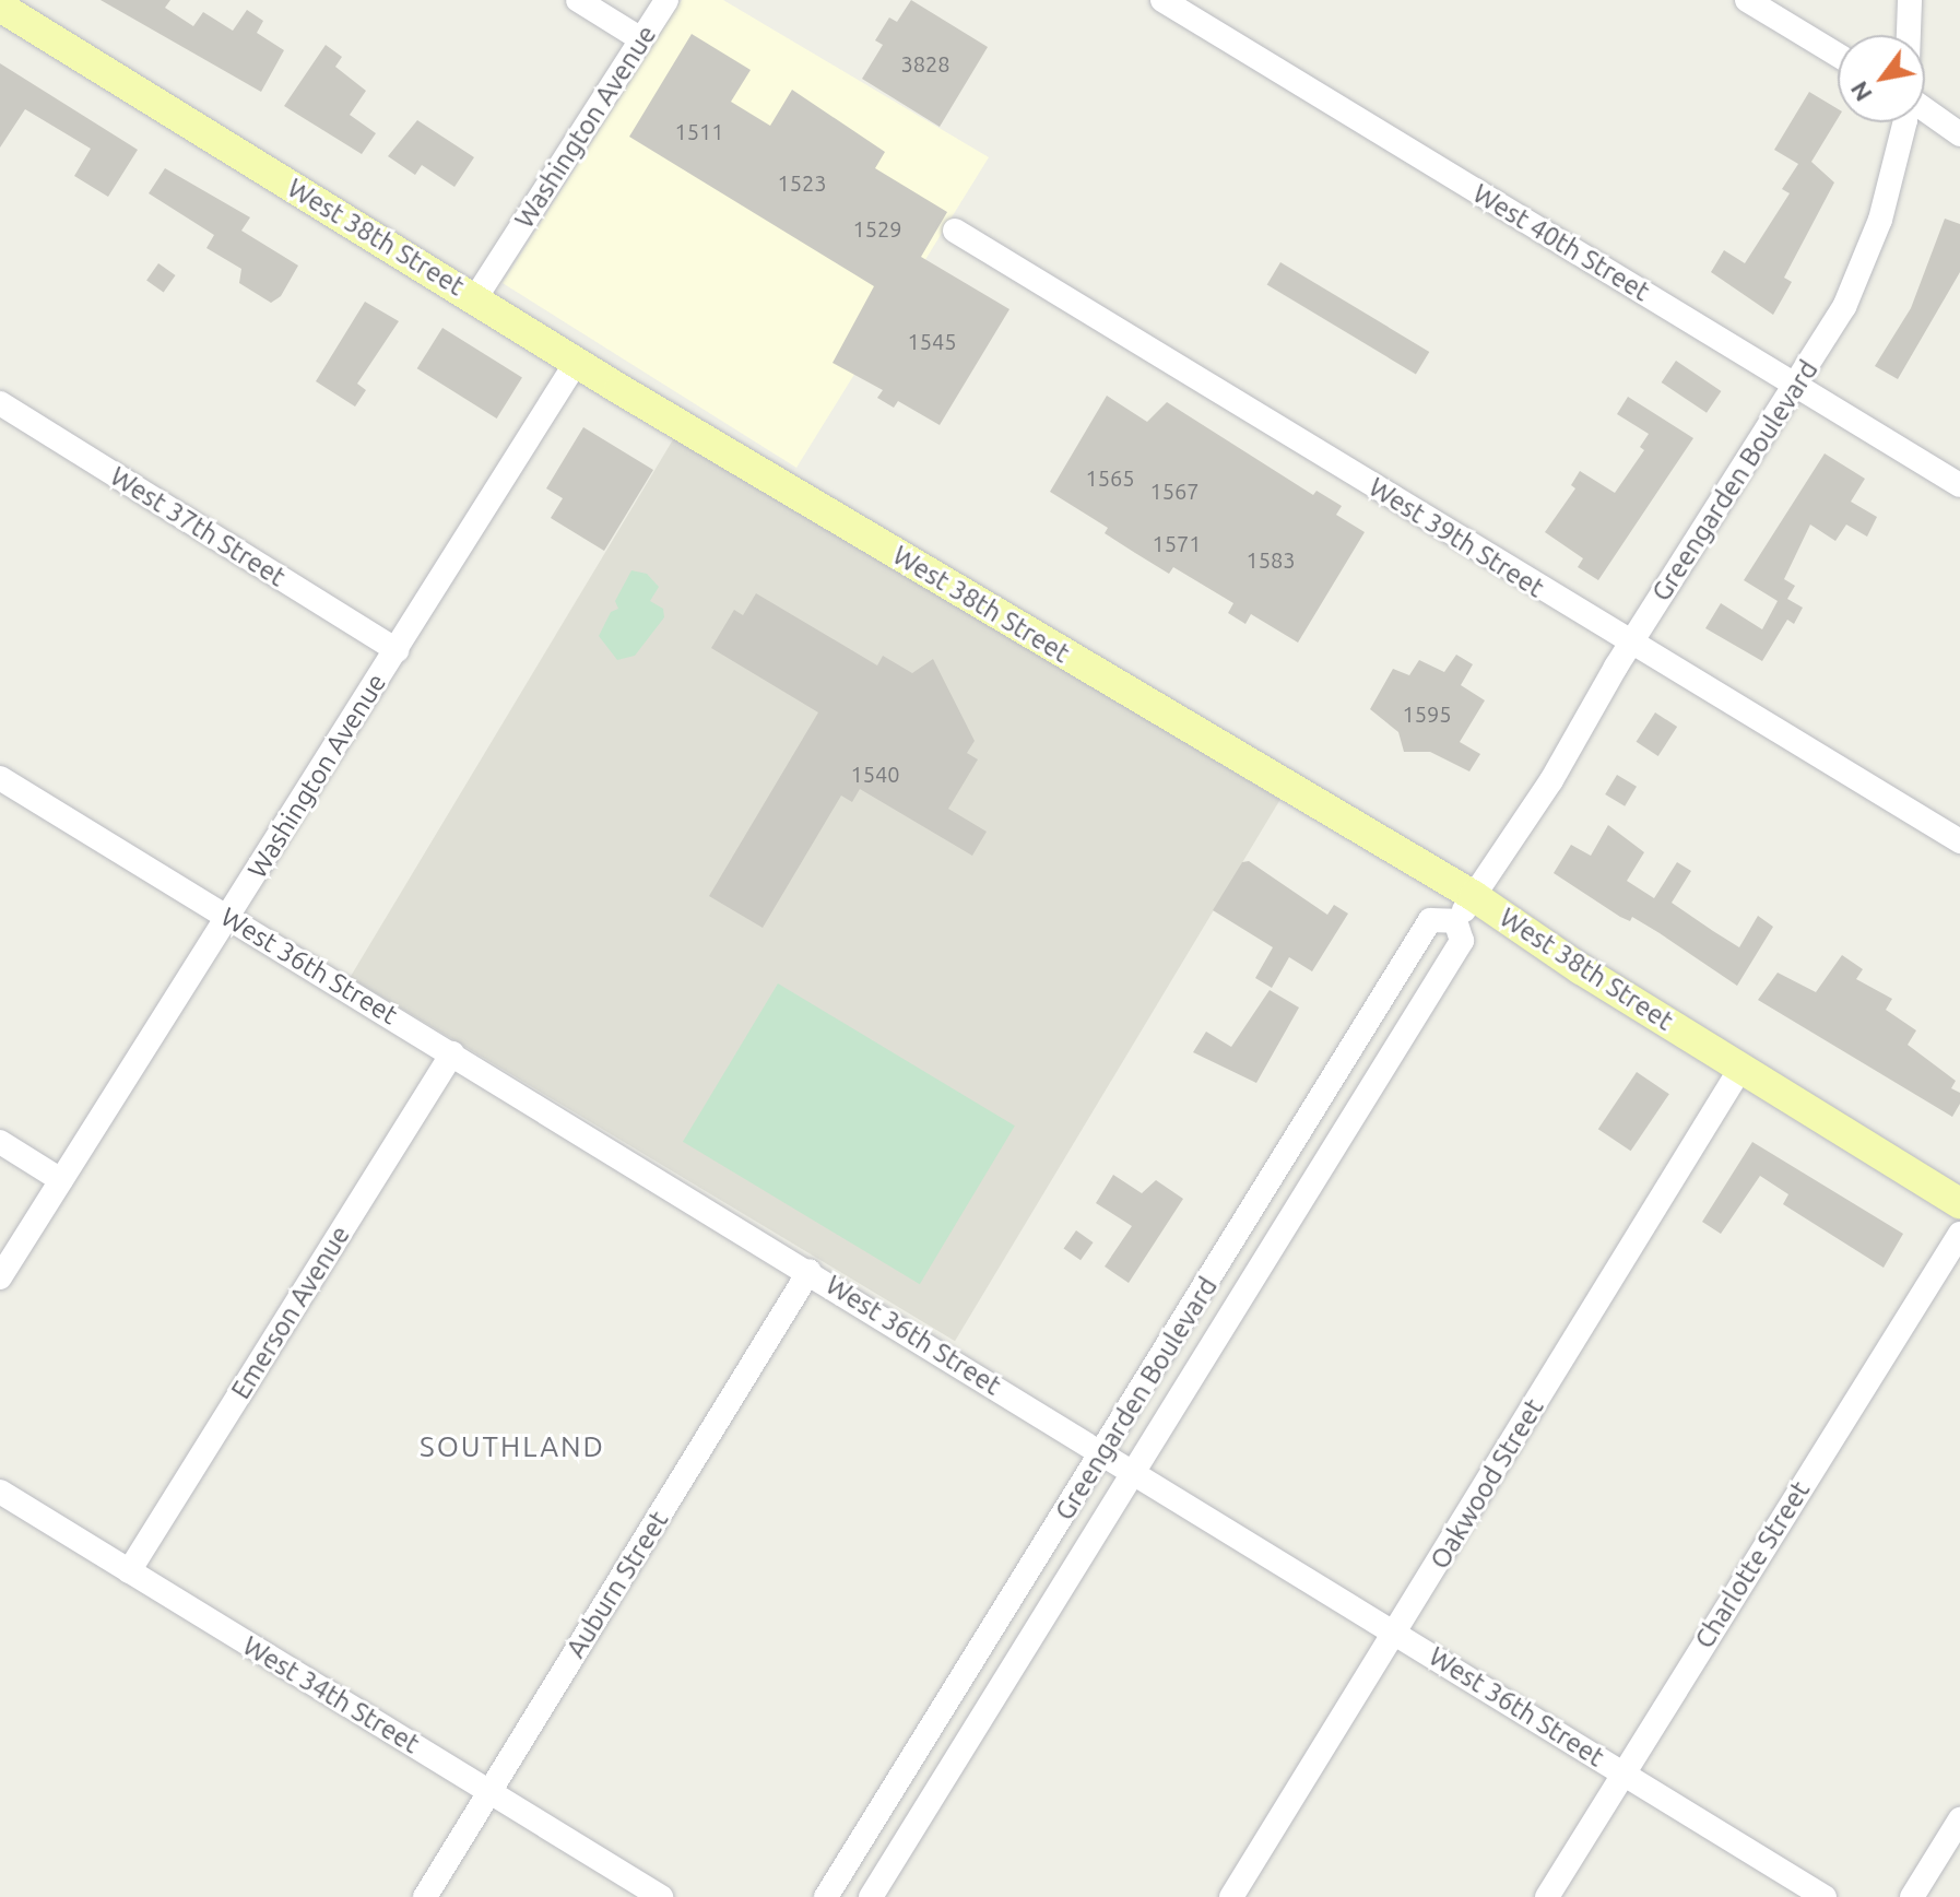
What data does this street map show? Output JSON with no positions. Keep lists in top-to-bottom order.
{
  "streets": {
    "main road": ["West 38th Street"],
    "street": [
      "Washington Avenue",
      "West 40th Street",
      "Greengarden Boulevard",
      "West 37th Street",
      "West 39th Street",
      "West 36th Street",
      "Emerson Avenue",
      "Oakwood Street",
      "Charlotte Street",
      "Auburn Street",
      "West 34th Street"
    ]
  },
  "crossings": [
    ["Washington Avenue", "West 38th Street"],
    ["Washington Avenue", "West 37th Street"],
    ["Washington Avenue", "West 36th Street"],
    ["West 38th Street", "Greengarden Boulevard"],
    ["West 38th Street", "Oakwood Street"],
    ["West 40th Street", "Greengarden Boulevard"],
    ["Greengarden Boulevard", "West 39th Street"],
    ["Greengarden Boulevard", "West 36th Street"],
    ["West 36th Street", "Emerson Avenue"],
    ["West 36th Street", "Oakwood Street"],
    ["West 36th Street", "Charlotte Street"],
    ["West 36th Street", "Auburn Street"],
    ["Emerson Avenue", "West 34th Street"],
    ["Auburn Street", "West 34th Street"]
  ],
  "districts": ["SOUTHLAND"],
  "house_numbers": [
    "3828",
    "1511",
    "1523",
    "1529",
    "1545",
    "1565",
    "1567",
    "1571",
    "1583",
    "1595",
    "1540"
  ],
  "north": "bottom left"
}
